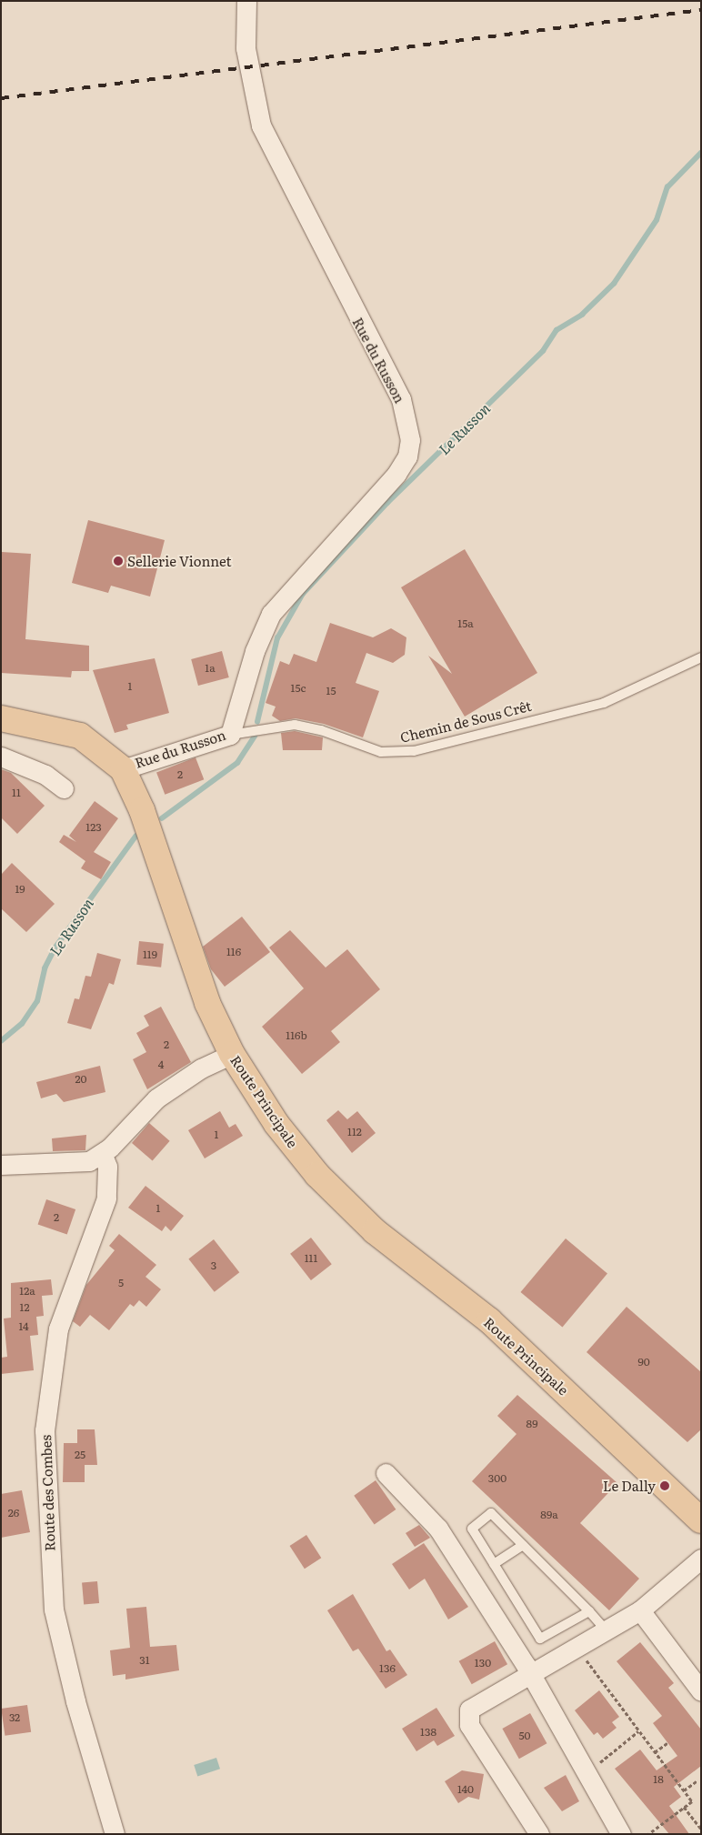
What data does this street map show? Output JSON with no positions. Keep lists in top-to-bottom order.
{
  "streets": {
    "main road": ["Route Principale"],
    "street": ["Rue du Russon", "Route des Combes"],
    "lane": ["Chemin de Sous Crêt"]
  },
  "crossings": [
    ["Rue du Russon", "Chemin de Sous Crêt"],
    ["Rue du Russon", "Route Principale"]
  ],
  "water": ["Le Russon"],
  "places": ["Sellerie Vionnet", "Le Dally"],
  "house_numbers": [
    "15a",
    "1a",
    "1",
    "15c",
    "15",
    "2",
    "11",
    "123",
    "19",
    "116",
    "119",
    "116b",
    "2",
    "4",
    "20",
    "112",
    "1",
    "1",
    "2",
    "111",
    "3",
    "5",
    "12a",
    "12",
    "14",
    "90",
    "89",
    "25",
    "300",
    "26",
    "89a",
    "31",
    "130",
    "136",
    "32",
    "138",
    "50",
    "18",
    "140"
  ]
}
